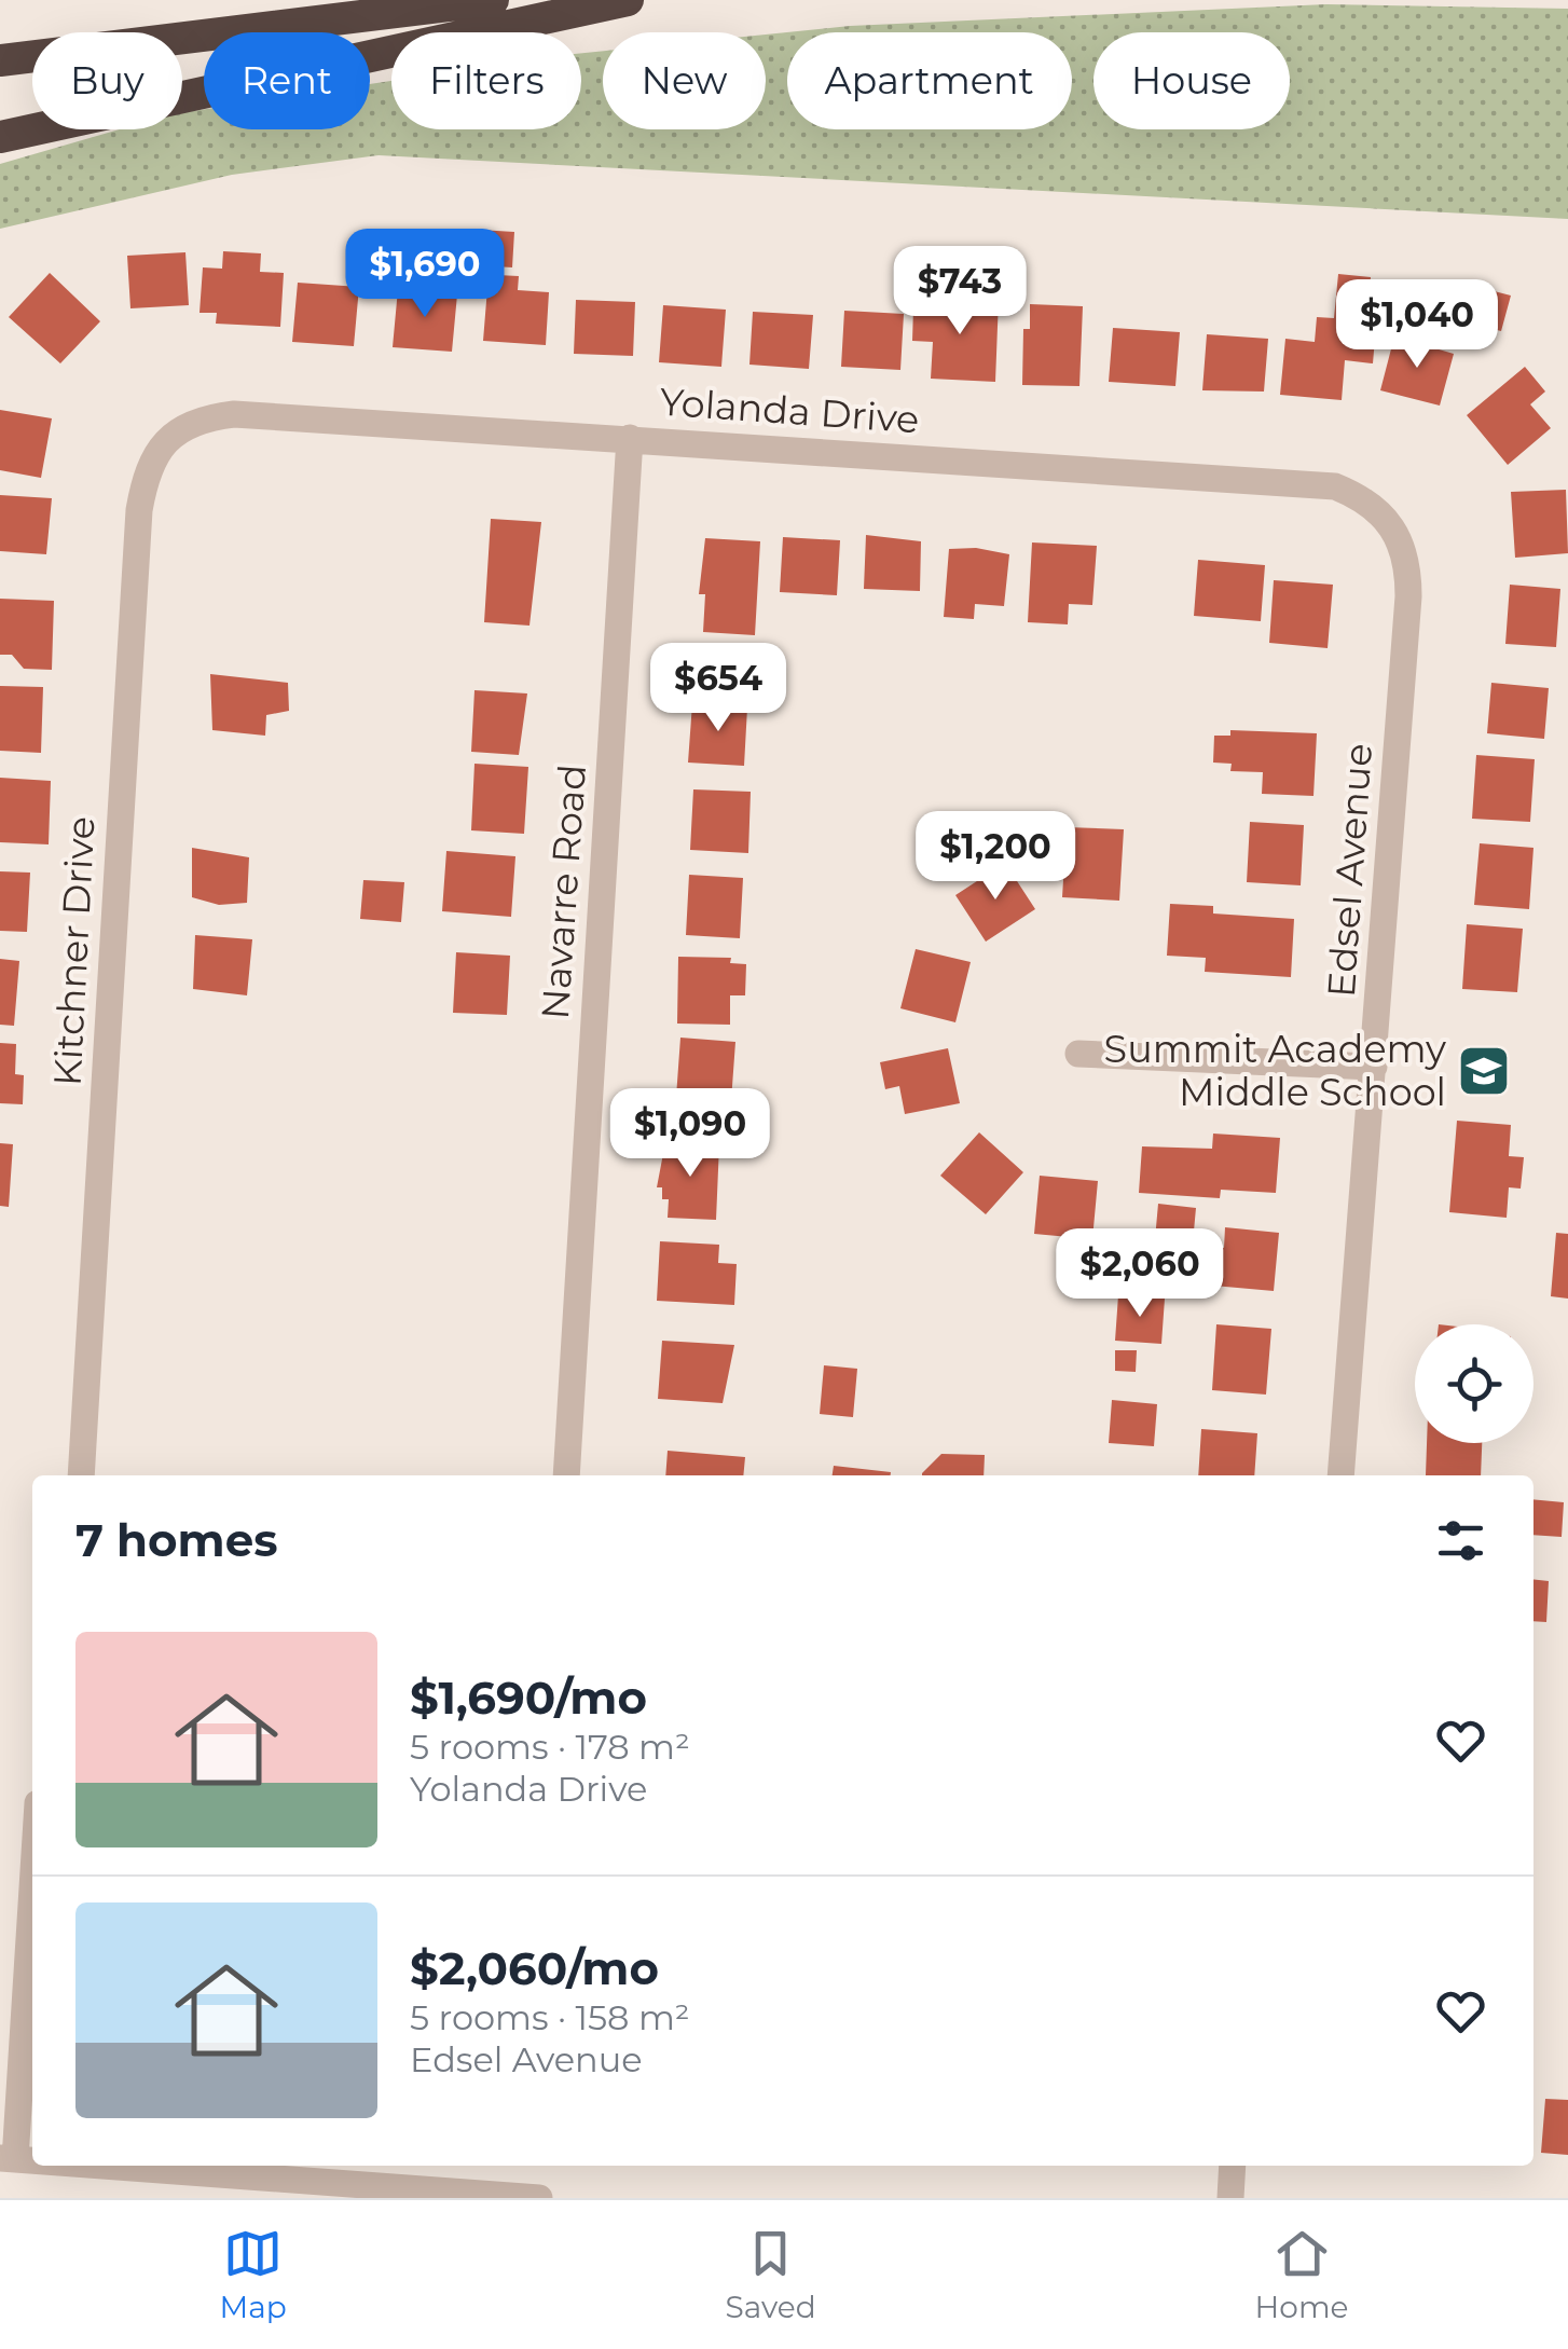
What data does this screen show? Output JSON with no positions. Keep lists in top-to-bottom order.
{
  "streets": {
    "street": [
      "Yolanda Drive",
      "Edsel Avenue",
      "Navarre Road",
      "Kitchner Drive"
    ]
  },
  "crossings": [
    ["Yolanda Drive", "Edsel Avenue"],
    ["Yolanda Drive", "Navarre Road"],
    ["Yolanda Drive", "Kitchner Drive"]
  ],
  "places": {
    "school or university": ["Summit Academy Middle School"]
  },
  "page": {
    "chip": [
      "Buy",
      "Rent",
      "Filters",
      "New",
      "Apartment",
      "House"
    ],
    "price": [
      "$1,690",
      "$743",
      "$1,040",
      "$654",
      "$1,200",
      "$1,090",
      "$2,060"
    ],
    "heading": "7 homes",
    "list": [
      {
        "name": "$1,690/mo",
        "note": "5 rooms · 178 m² · Yolanda Drive"
      },
      {
        "name": "$2,060/mo",
        "note": "5 rooms · 158 m² · Edsel Avenue"
      }
    ],
    "tabs": ["Map", "Saved", "Home"]
  }
}
